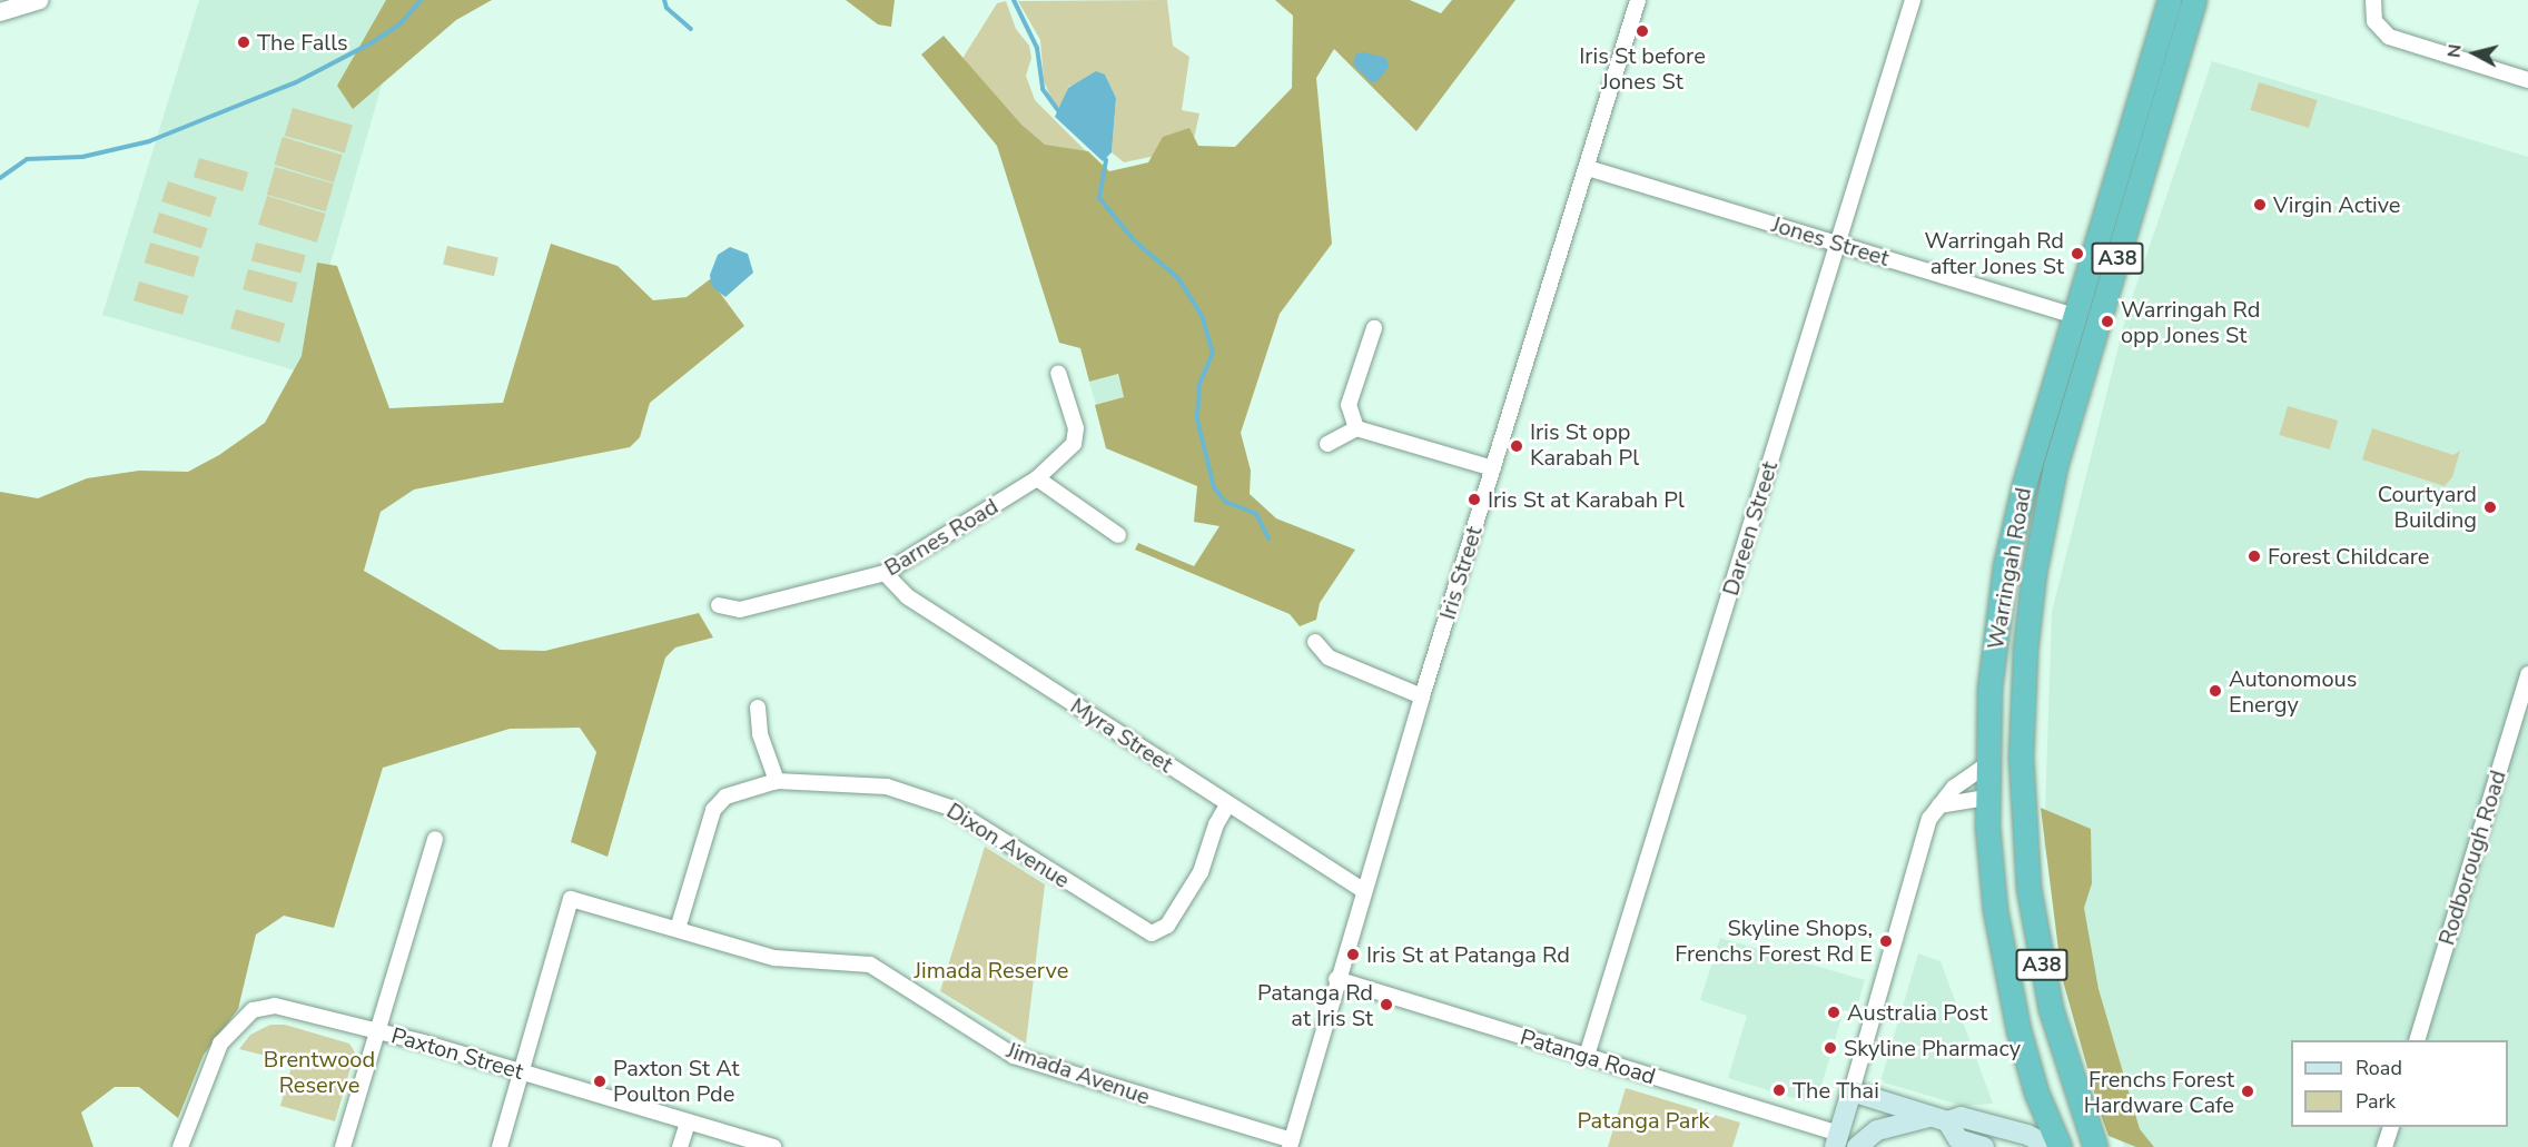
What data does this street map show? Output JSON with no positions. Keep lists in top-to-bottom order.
{
  "streets": {
    "highway": ["A38", "Warringah Road"],
    "street": [
      "Jones Street",
      "Dareen Street",
      "Barnes Road",
      "Iris Street",
      "Myra Street",
      "Dixon Avenue",
      "Rodborough Road",
      "Paxton Street",
      "Patanga Road",
      "Jimada Avenue"
    ]
  },
  "crossings": [
    ["Jones Street", "Dareen Street"],
    ["Jones Street", "Warringah Road"],
    ["Jones Street", "Iris Street"],
    ["Dareen Street", "Patanga Road"],
    ["Barnes Road", "Myra Street"],
    ["Iris Street", "Myra Street"],
    ["Iris Street", "Patanga Road"],
    ["Iris Street", "Jimada Avenue"],
    ["Myra Street", "Dixon Avenue"],
    ["Dixon Avenue", "Jimada Avenue"],
    ["Paxton Street", "Jimada Avenue"]
  ],
  "parks": ["Jimada Reserve", "Brentwood Reserve", "Patanga Park"],
  "places": [
    "Iris St before Jones St",
    "The Falls",
    "Virgin Active",
    "Warringah Rd after Jones St",
    "Warringah Rd opp Jones St",
    "Iris St opp Karabah Pl",
    "Iris St at Karabah Pl",
    "Courtyard Building",
    "Forest Childcare",
    "Autonomous Energy",
    "Skyline Shops, Frenchs Forest Rd E",
    "Iris St at Patanga Rd",
    "Patanga Rd at Iris St",
    "Australia Post",
    "Skyline Pharmacy",
    "Paxton St At Poulton Pde",
    "The Thai",
    "Frenchs Forest Hardware Cafe"
  ],
  "legend": ["Road", "Park"],
  "north": "left"
}
